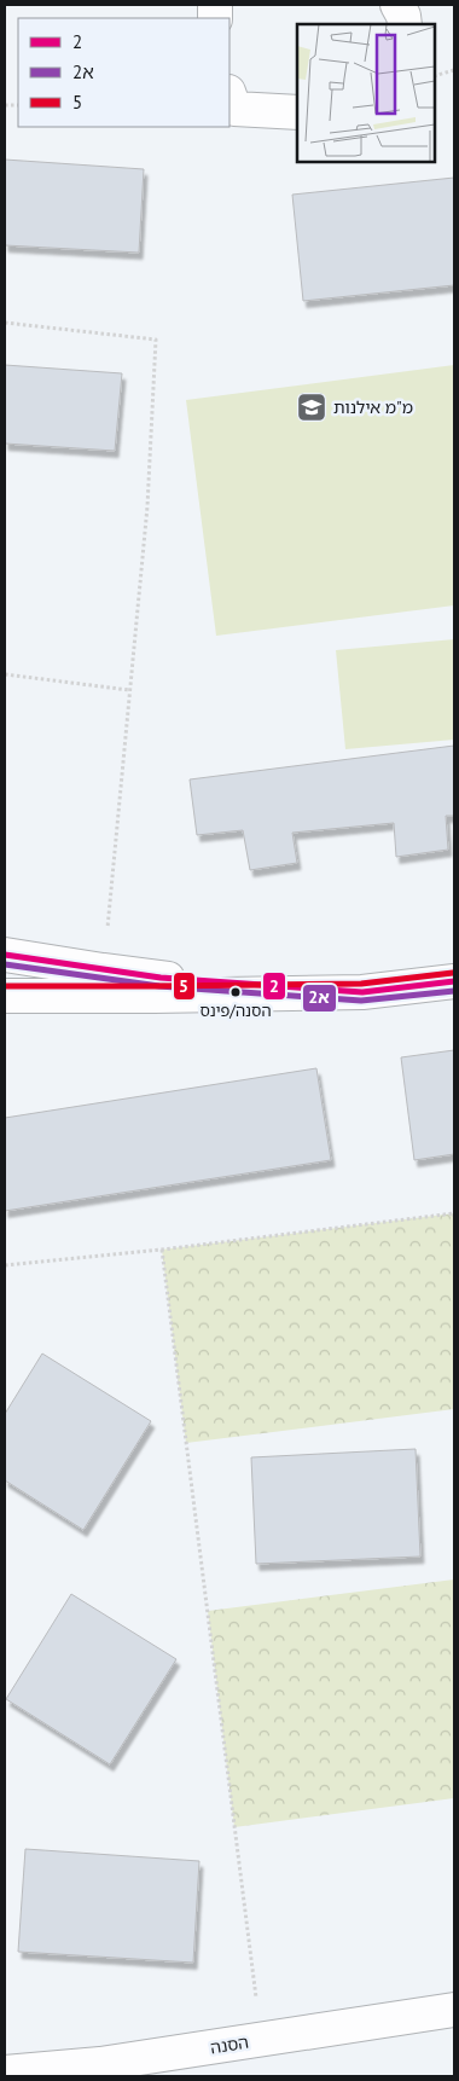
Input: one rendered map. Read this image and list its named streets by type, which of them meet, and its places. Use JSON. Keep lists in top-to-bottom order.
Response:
{
  "streets": {
    "street": ["הסנה"]
  },
  "places": {
    "school or university": ["מ\"מ אילנות"],
    "other": ["הסנה/פינס"]
  },
  "lines": ["transit line 2", "transit line 2א", "transit line 5"],
  "legend": ["2", "2א", "5"]
}
